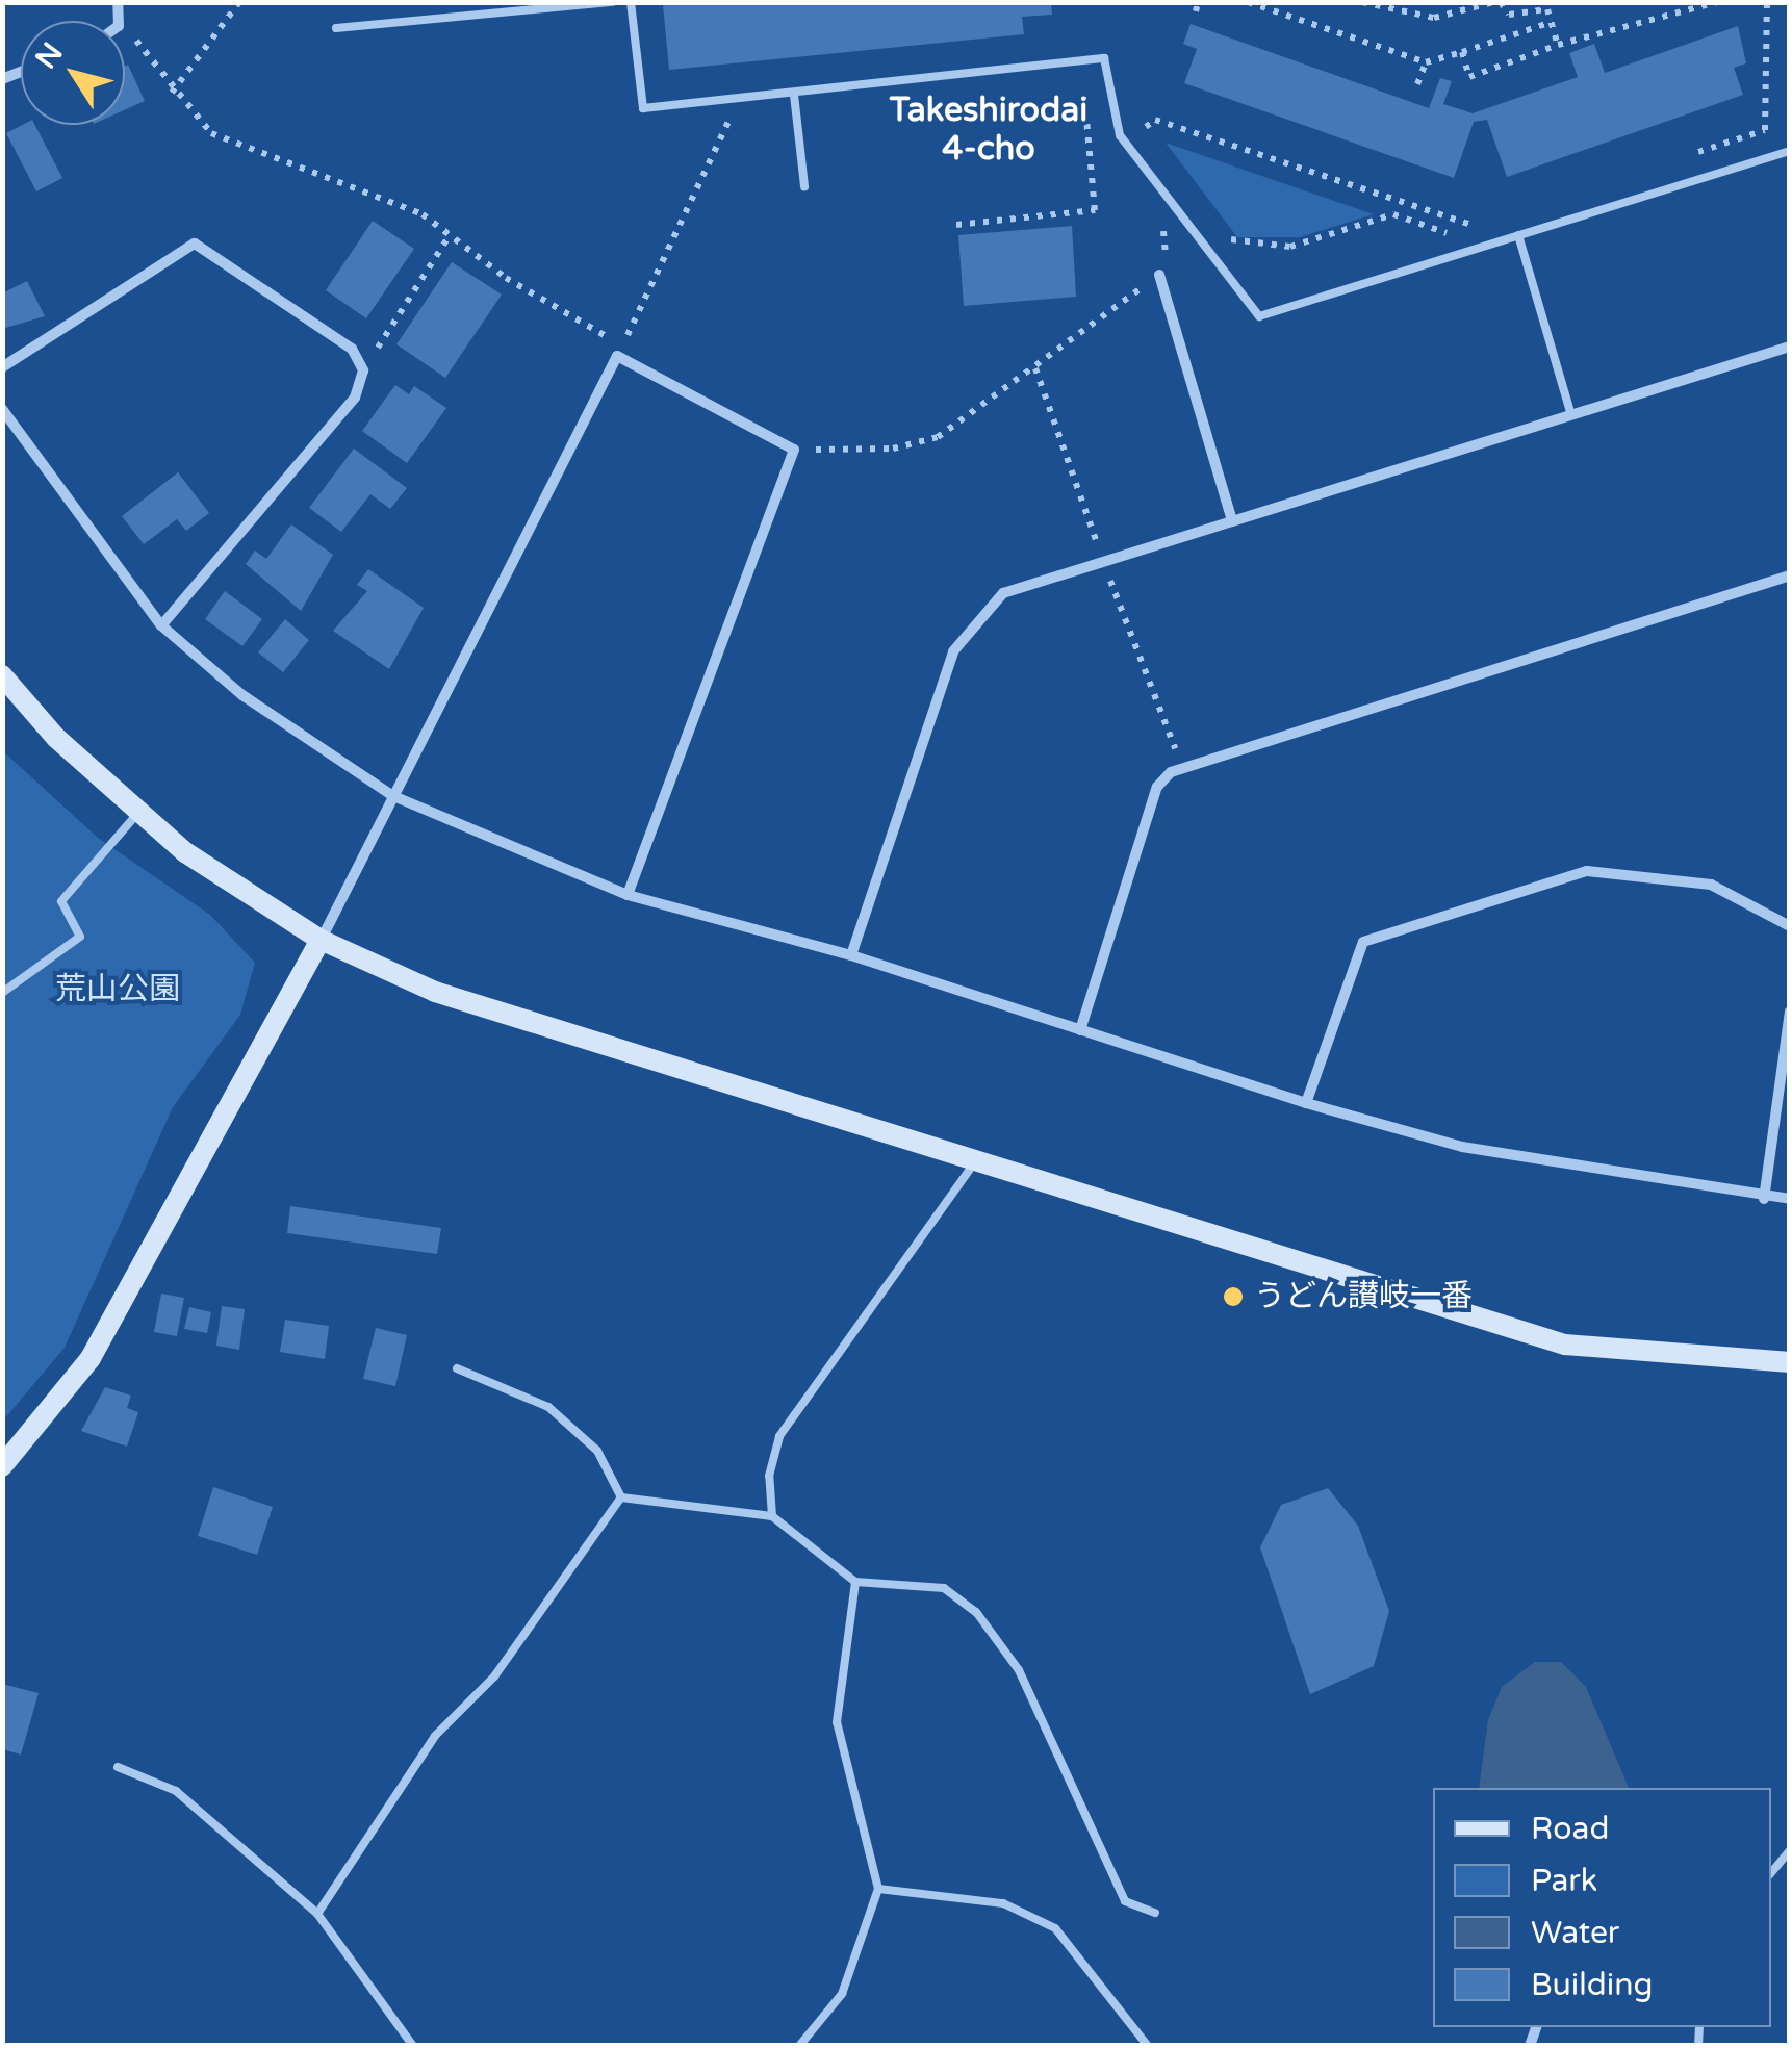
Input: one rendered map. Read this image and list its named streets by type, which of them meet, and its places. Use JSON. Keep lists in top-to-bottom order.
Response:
{
  "districts": ["Takeshirodai 4-cho"],
  "parks": ["荒山公園"],
  "places": ["うどん讃岐一番"],
  "legend": [
    "Road",
    "Park",
    "Water",
    "Building"
  ],
  "north": "top left"
}
